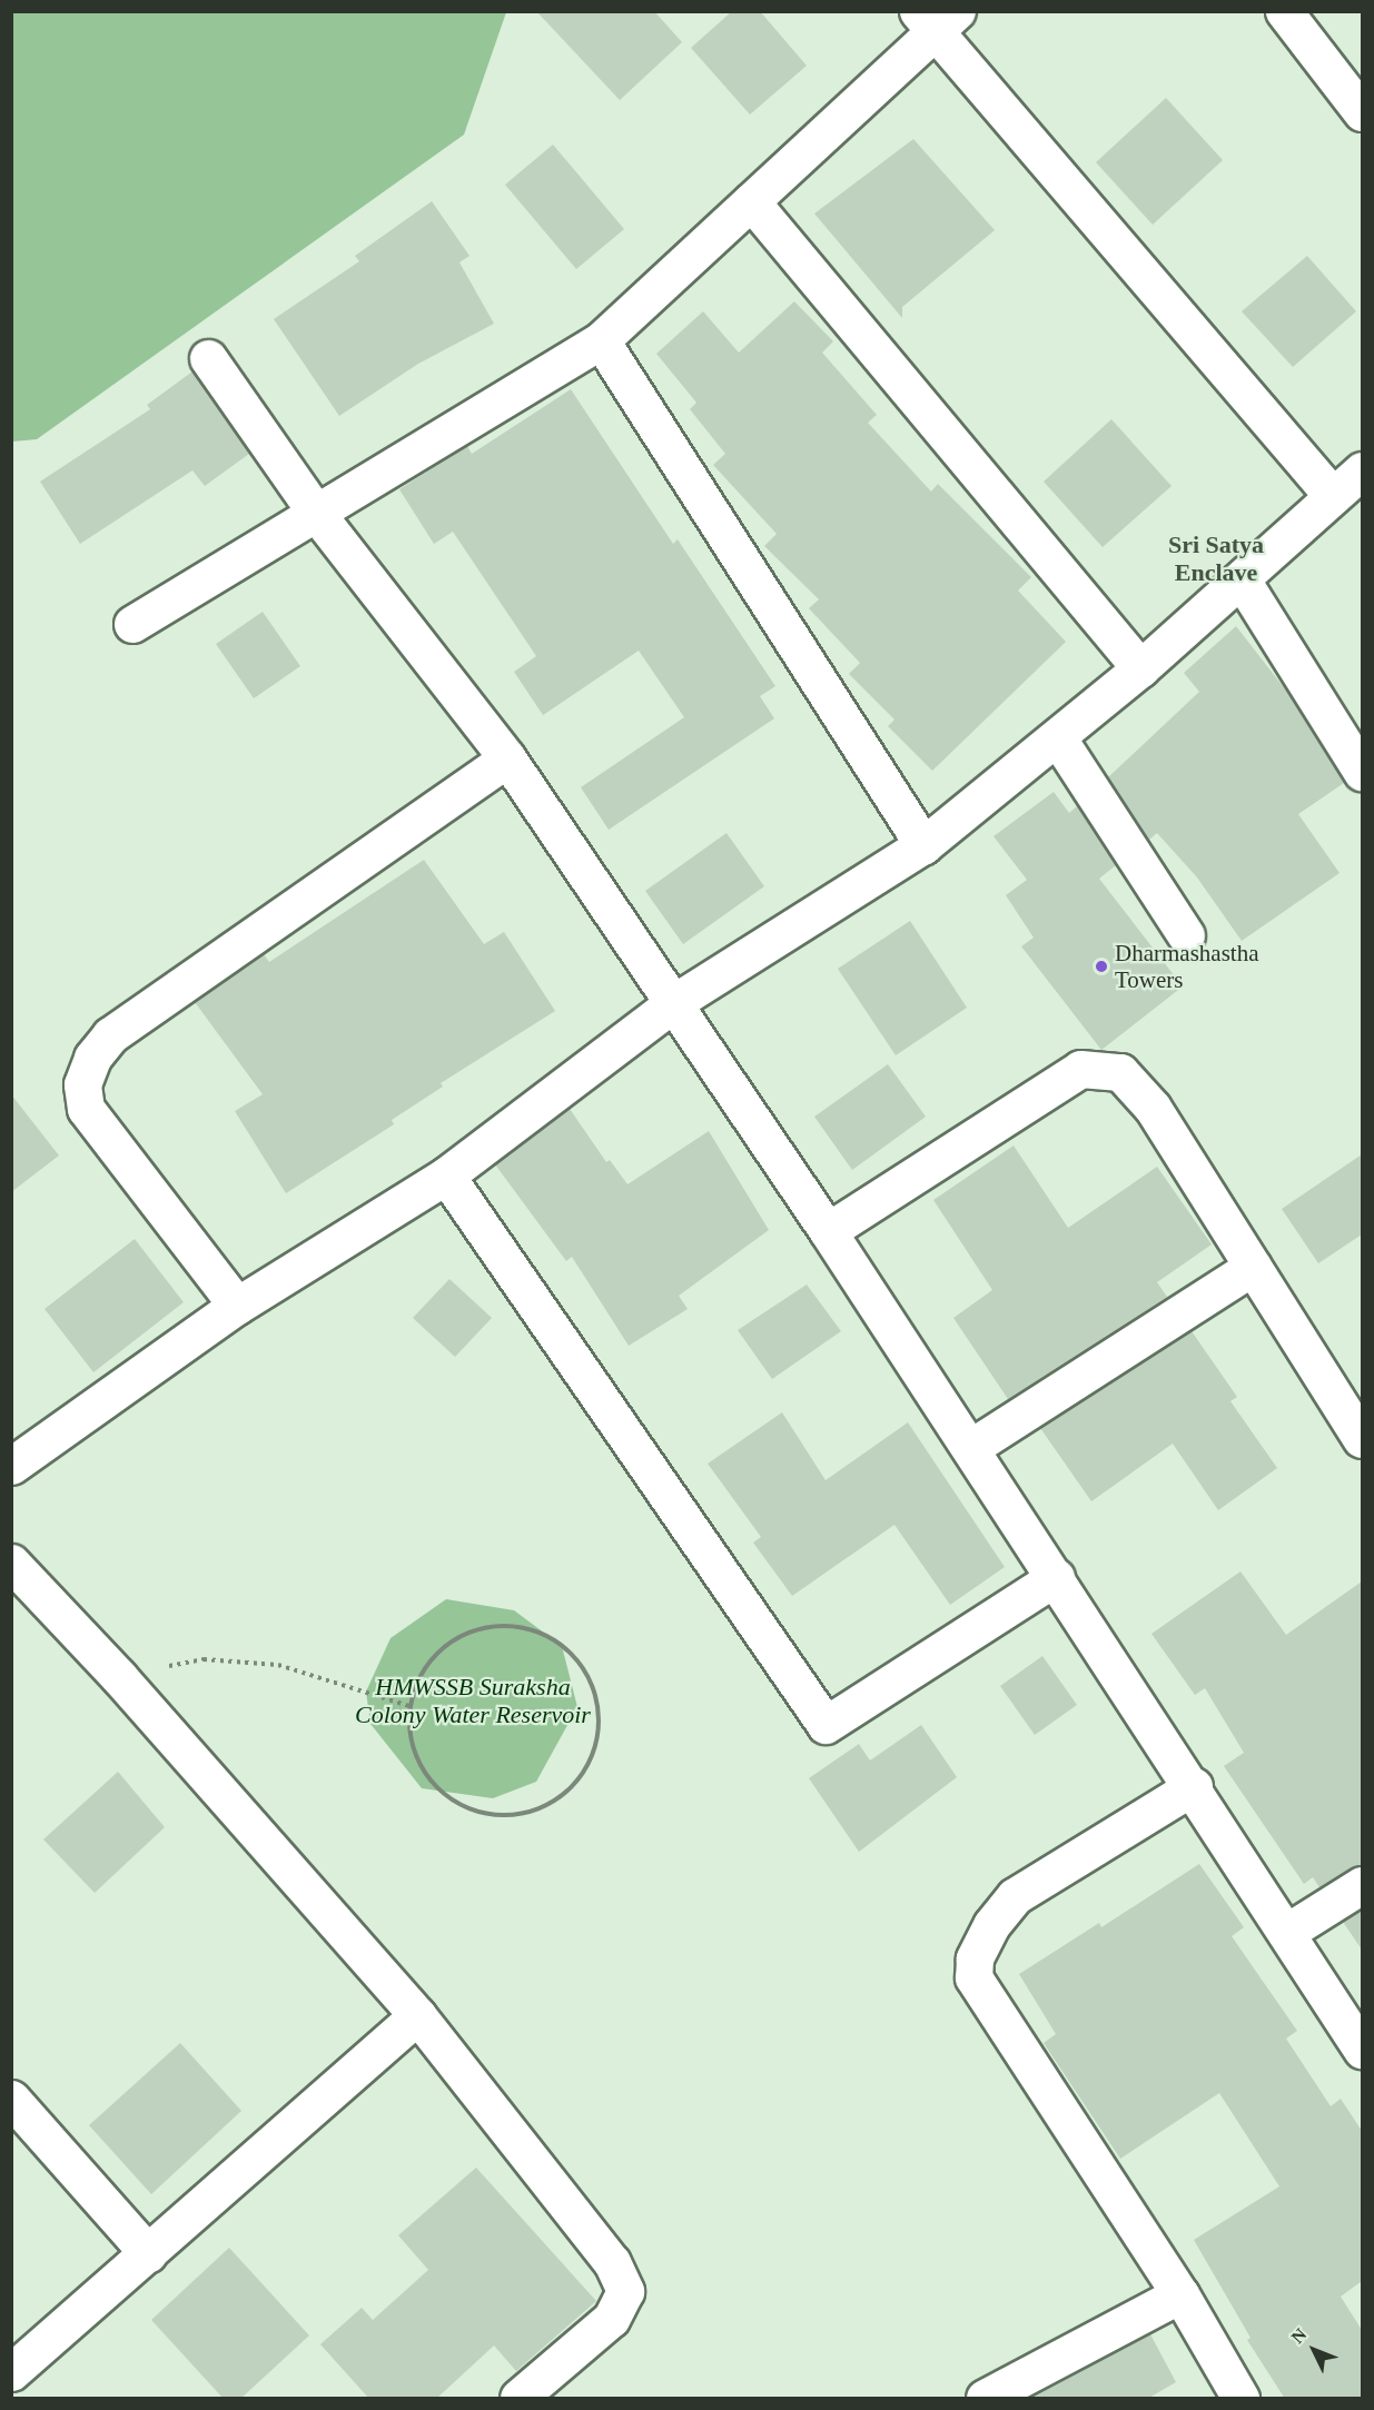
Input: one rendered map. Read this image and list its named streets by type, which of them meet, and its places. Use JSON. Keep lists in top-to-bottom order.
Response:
{
  "districts": ["Sri Satya Enclave"],
  "water": ["HMWSSB Suraksha Colony Water Reservoir"],
  "places": ["Dharmashastha Towers"],
  "north": "top left"
}
